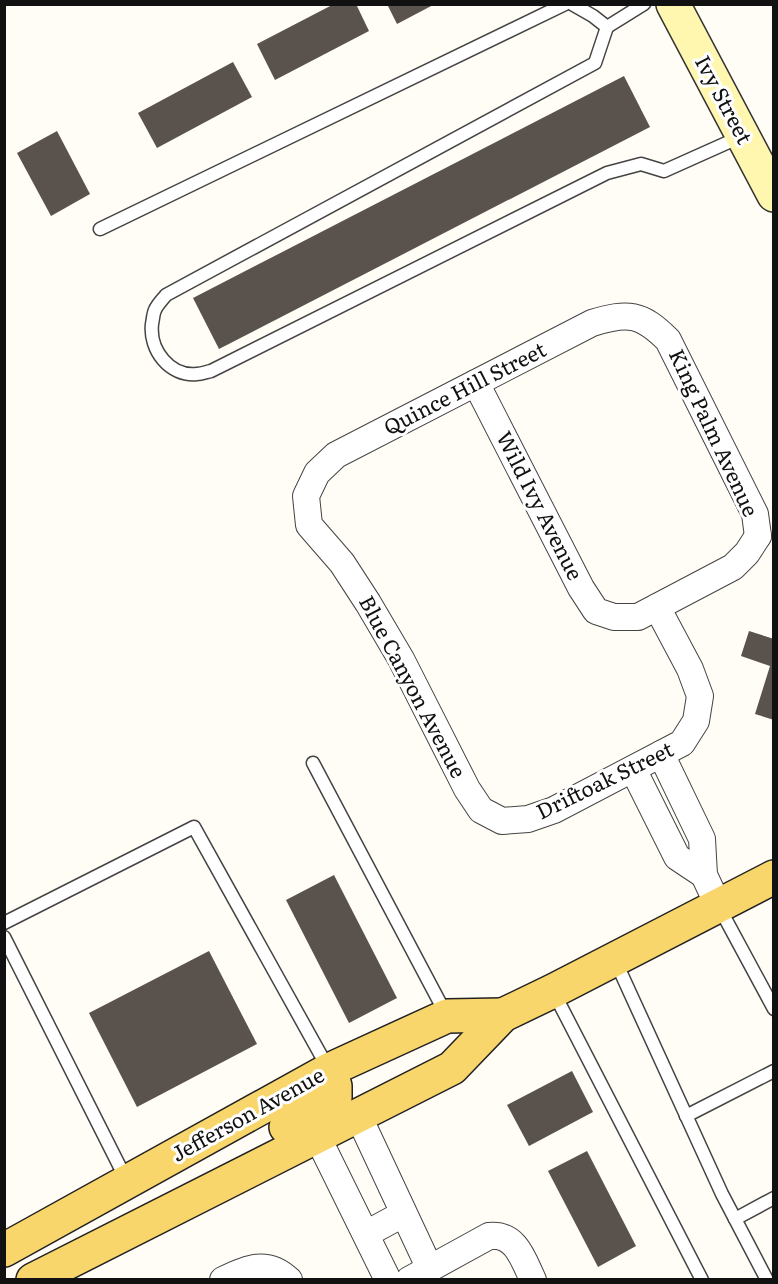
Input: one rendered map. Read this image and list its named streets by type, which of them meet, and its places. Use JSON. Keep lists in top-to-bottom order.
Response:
{
  "streets": {
    "main road": ["Jefferson Avenue"],
    "street": [
      "Ivy Street",
      "Quince Hill Street",
      "King Palm Avenue",
      "Wild Ivy Avenue",
      "Blue Canyon Avenue",
      "Driftoak Street"
    ]
  },
  "crossings": [
    ["Quince Hill Street", "King Palm Avenue"],
    ["Quince Hill Street", "Wild Ivy Avenue"],
    ["Quince Hill Street", "Blue Canyon Avenue"],
    ["Wild Ivy Avenue", "Driftoak Street"],
    ["Blue Canyon Avenue", "Driftoak Street"]
  ]
}
